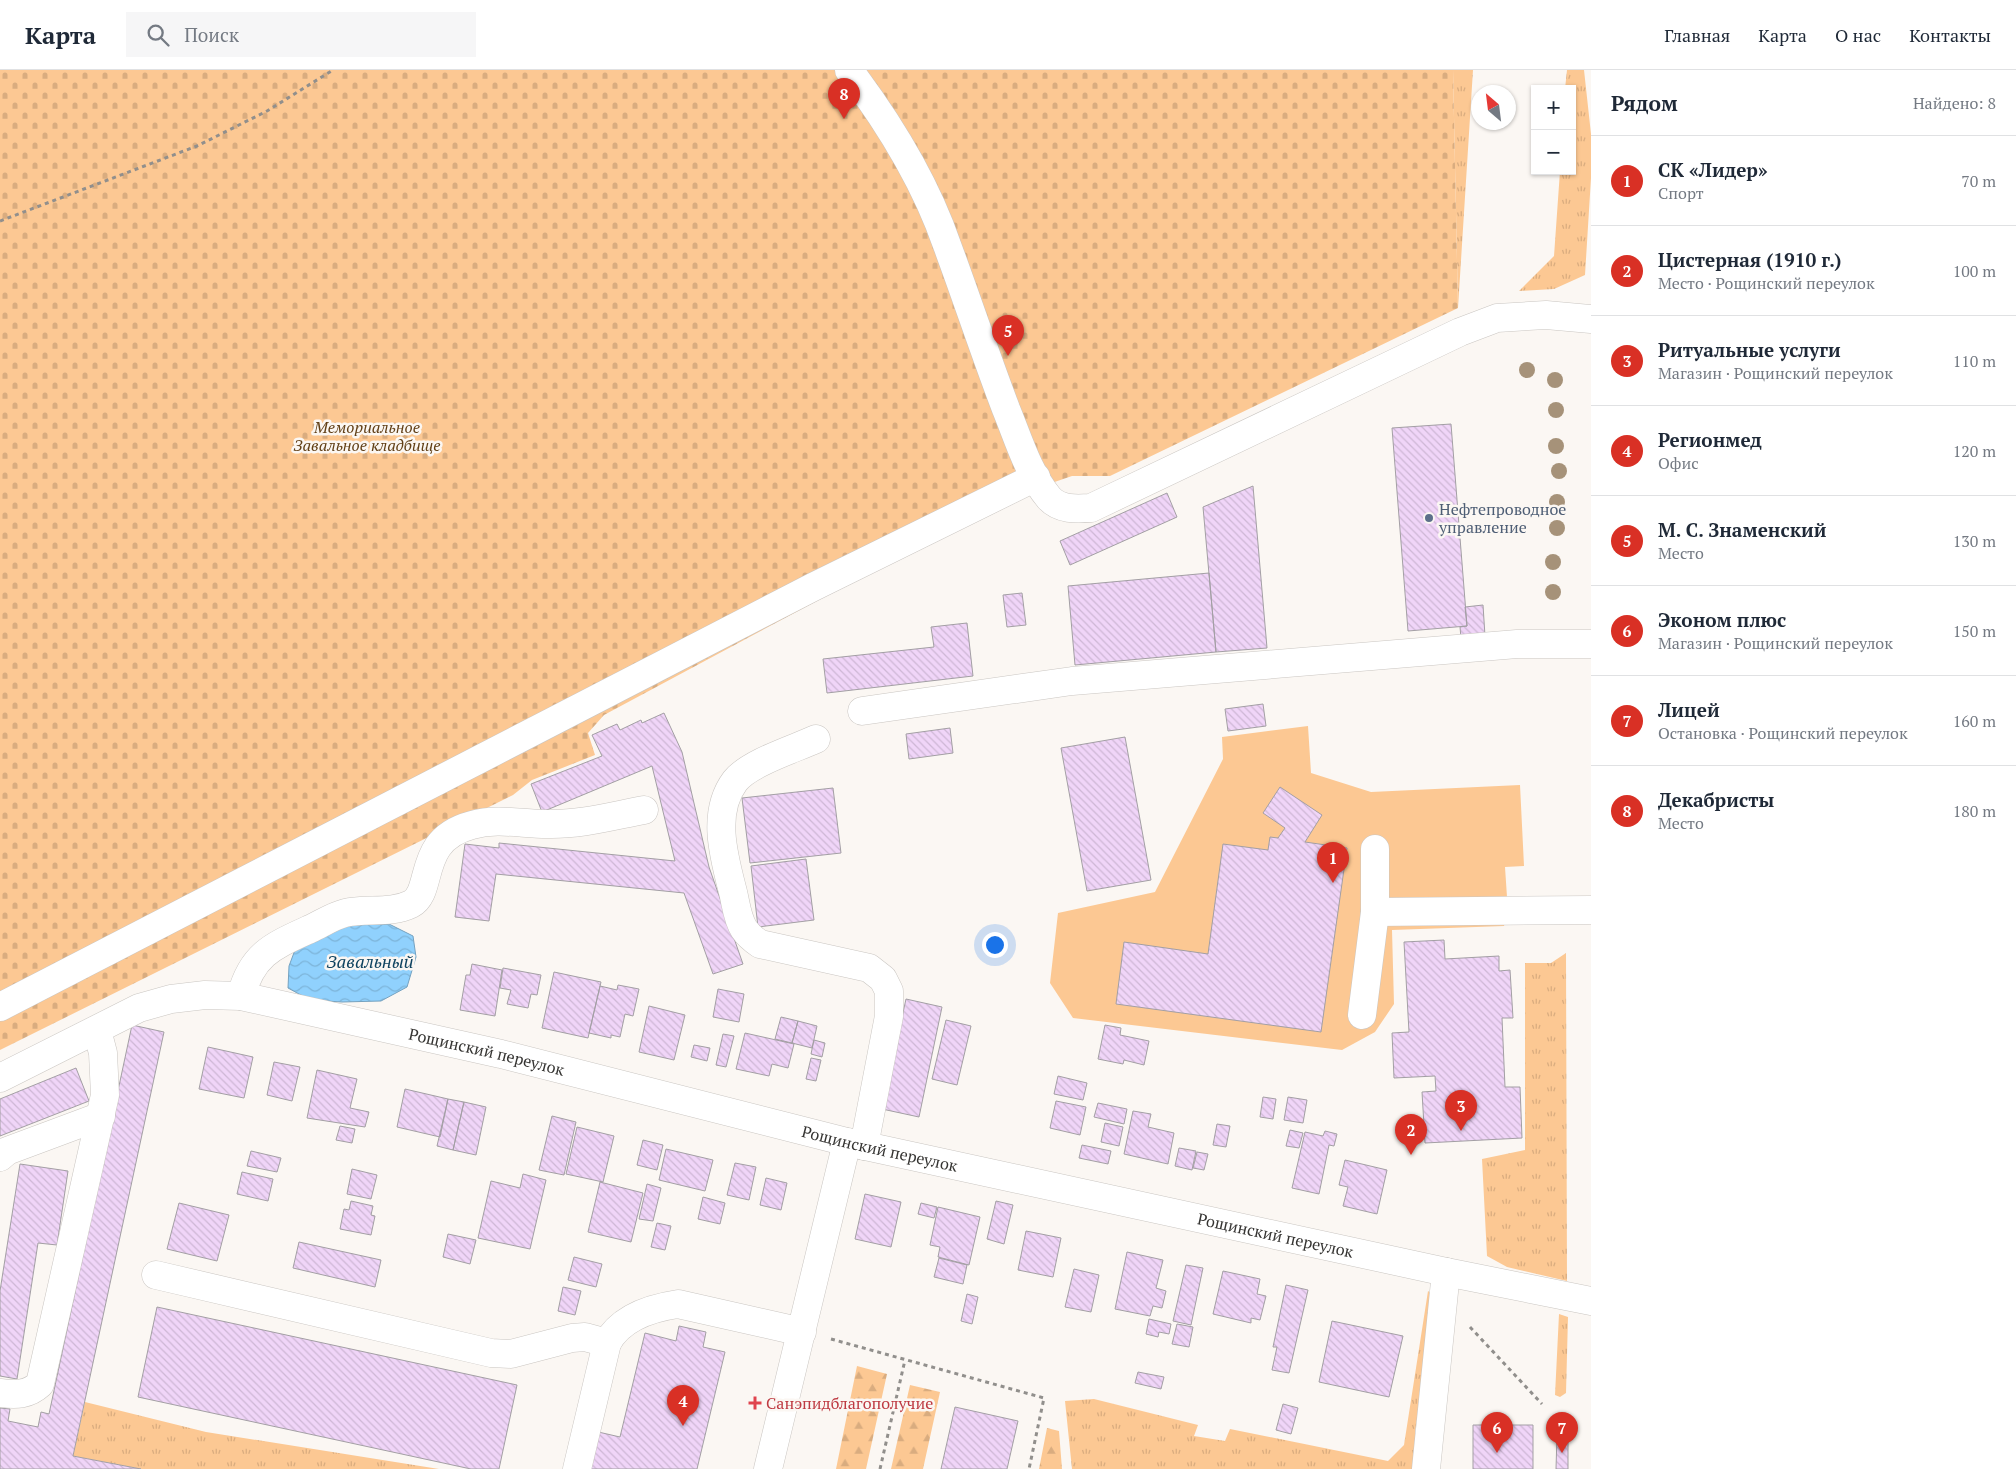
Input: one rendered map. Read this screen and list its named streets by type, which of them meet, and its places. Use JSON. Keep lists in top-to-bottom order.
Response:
{
  "streets": {
    "street": ["Рощинский переулок"]
  },
  "water": ["Завальный"],
  "parks": ["Мемориальное Завальное кладбище"],
  "places": {
    "other": ["Нефтепроводное управление"],
    "health": ["Санэпидблагополучие"]
  },
  "north": "top left",
  "page": {
    "header": "Карта",
    "search": "Поиск",
    "nav": [
      "Главная",
      "Карта",
      "О нас",
      "Контакты"
    ],
    "heading": ["Рядом", "Найдено: 8"],
    "pins": [
      "8",
      "5",
      "1",
      "3",
      "2",
      "4",
      "6",
      "7"
    ],
    "map_buttons": ["+", "−"],
    "list": [
      {
        "mark": "1",
        "name": "СК «Лидер»",
        "note": "Спорт",
        "value": "70 m"
      },
      {
        "mark": "2",
        "name": "Цистерная (1910 г.)",
        "note": "Место · Рощинский переулок",
        "value": "100 m"
      },
      {
        "mark": "3",
        "name": "Ритуальные услуги",
        "note": "Магазин · Рощинский переулок",
        "value": "110 m"
      },
      {
        "mark": "4",
        "name": "Регионмед",
        "note": "Офис",
        "value": "120 m"
      },
      {
        "mark": "5",
        "name": "М. С. Знаменский",
        "note": "Место",
        "value": "130 m"
      },
      {
        "mark": "6",
        "name": "Эконом плюс",
        "note": "Магазин · Рощинский переулок",
        "value": "150 m"
      },
      {
        "mark": "7",
        "name": "Лицей",
        "note": "Остановка · Рощинский переулок",
        "value": "160 m"
      },
      {
        "mark": "8",
        "name": "Декабристы",
        "note": "Место",
        "value": "180 m"
      }
    ]
  }
}
